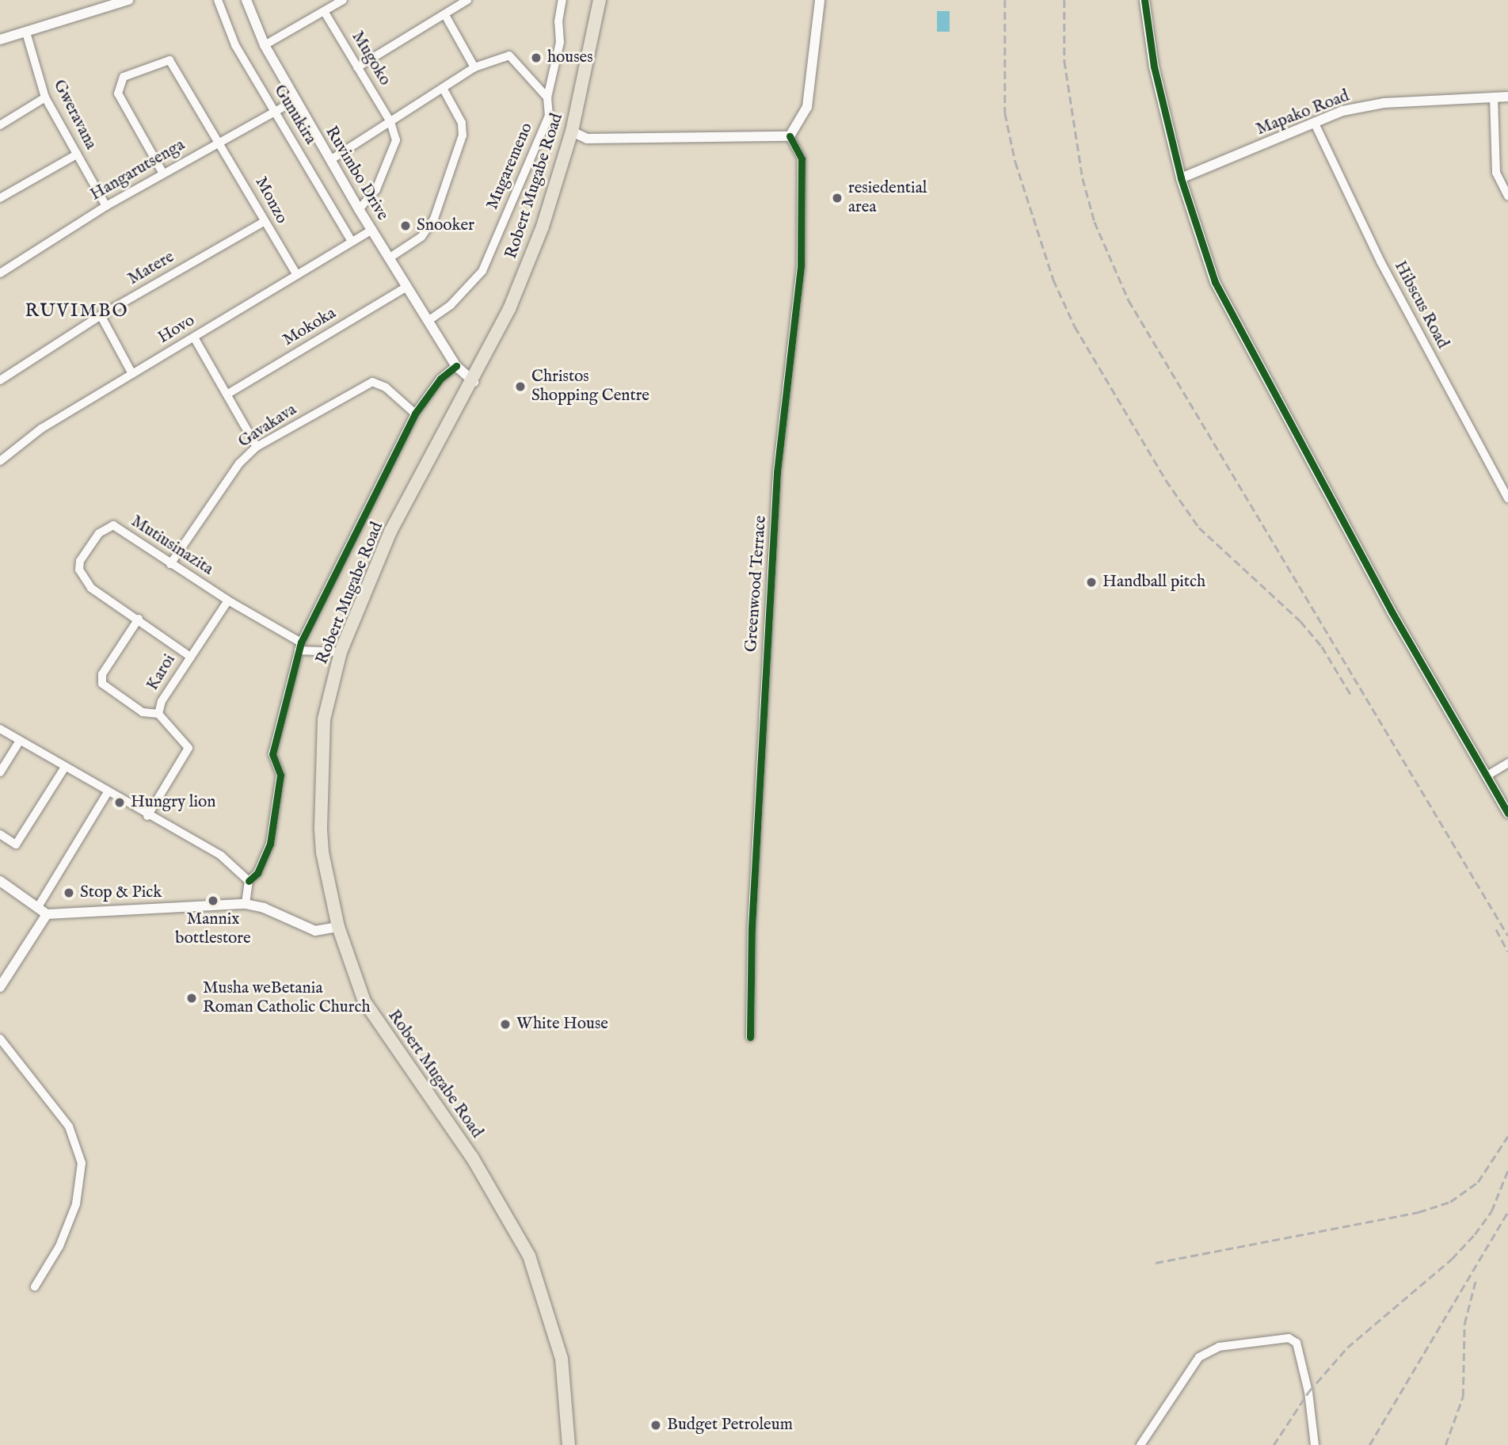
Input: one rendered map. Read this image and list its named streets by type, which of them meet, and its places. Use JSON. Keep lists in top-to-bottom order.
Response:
{
  "streets": {
    "main road": ["Robert Mugabe Road"],
    "street": [
      "Mugoko",
      "Mapako Road",
      "Gweravana",
      "Gunukira",
      "Mugaremeno",
      "Hangarutsenga",
      "Ruvimbo Drive",
      "Monzo",
      "Matere",
      "Hibscus Road",
      "Mokoka",
      "Hovo",
      "Gavakava",
      "Mutiusinazita",
      "Greenwood Terrace",
      "Karoi"
    ]
  },
  "crossings": [
    ["Mapako Road", "Hibscus Road"],
    ["Gweravana", "Hangarutsenga"],
    ["Gunukira", "Hangarutsenga"],
    ["Gunukira", "Hovo"],
    ["Mugaremeno", "Ruvimbo Drive"],
    ["Hangarutsenga", "Ruvimbo Drive"],
    ["Hangarutsenga", "Monzo"],
    ["Ruvimbo Drive", "Robert Mugabe Road"],
    ["Ruvimbo Drive", "Mokoka"],
    ["Ruvimbo Drive", "Hovo"],
    ["Monzo", "Matere"],
    ["Monzo", "Hovo"],
    ["Gavakava", "Mutiusinazita"],
    ["Mutiusinazita", "Karoi"]
  ],
  "districts": ["RUVIMBO"],
  "places": [
    "houses",
    "resiedential area",
    "Snooker",
    "Christos Shopping Centre",
    "Handball pitch",
    "Hungry lion",
    "Stop & Pick",
    "Mannix bottlestore",
    "Musha weBetania Roman Catholic Church",
    "White House",
    "Budget Petroleum"
  ]
}
